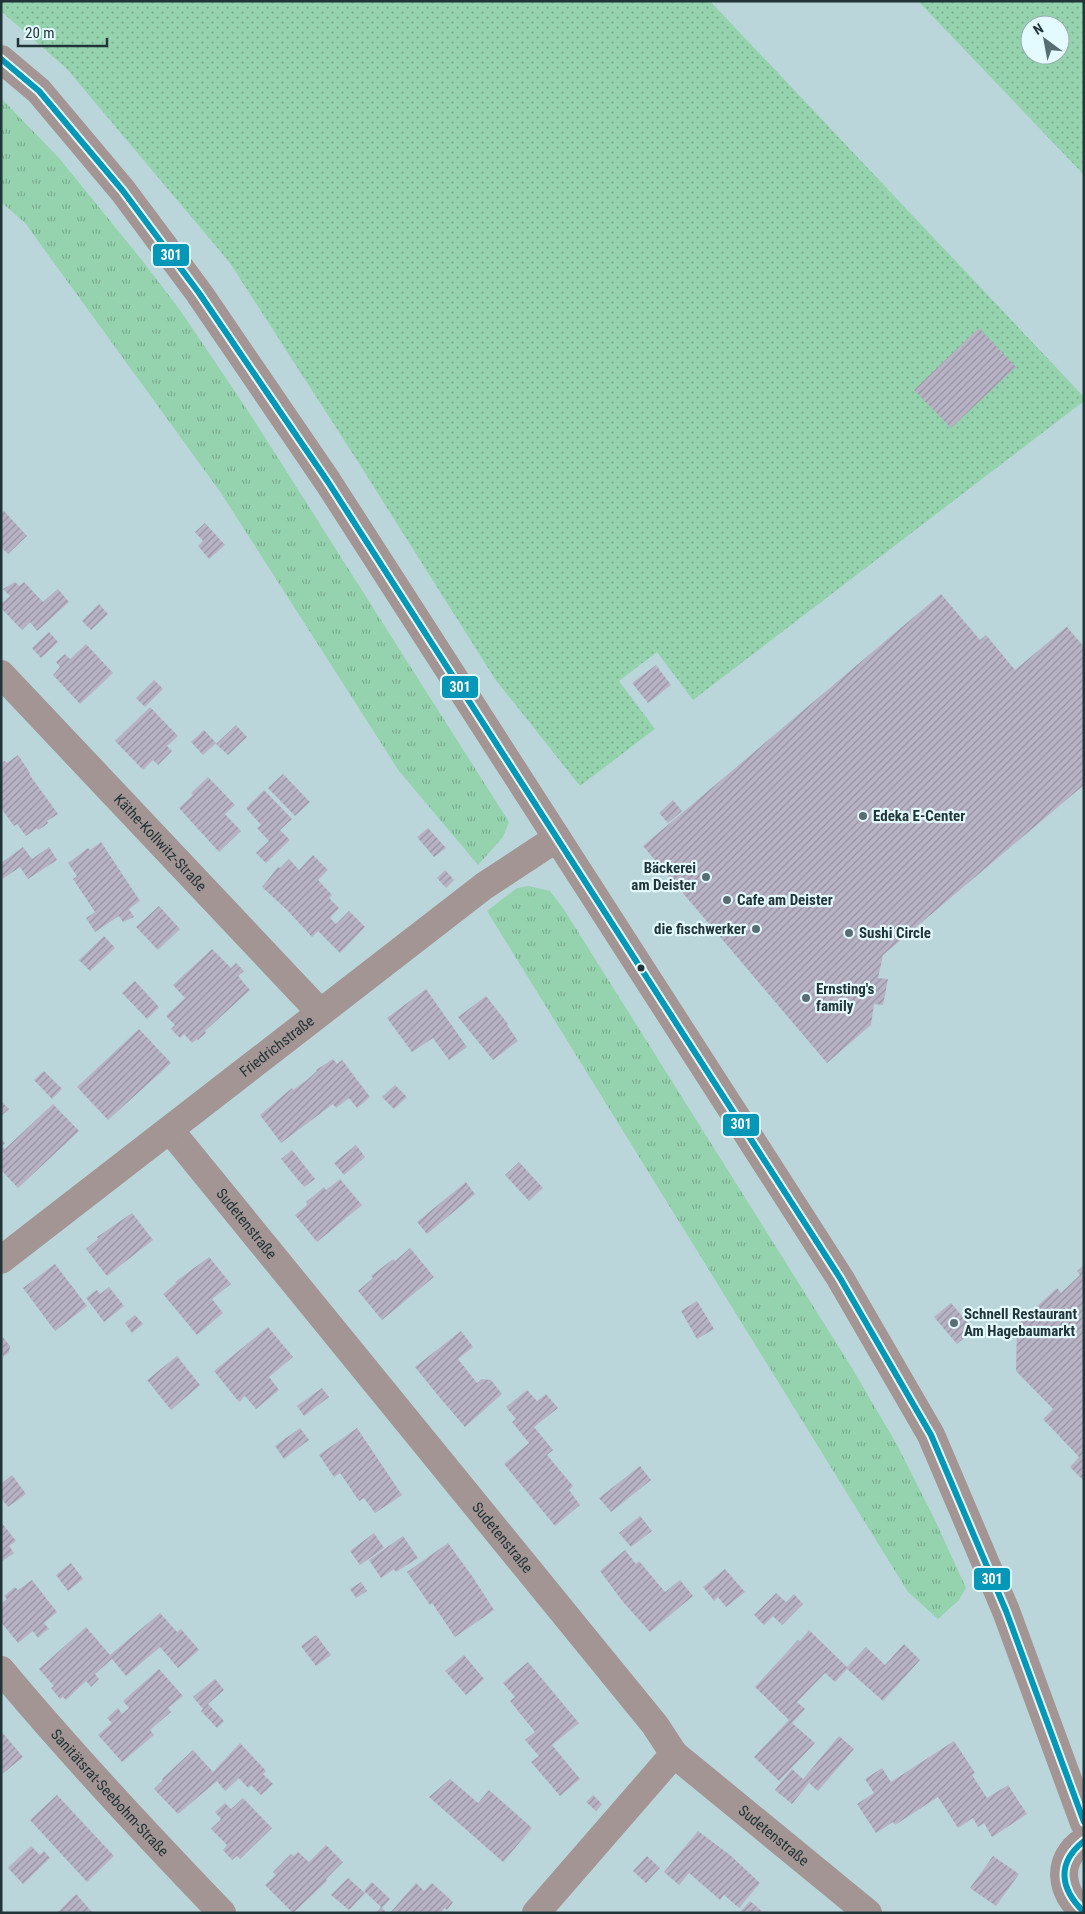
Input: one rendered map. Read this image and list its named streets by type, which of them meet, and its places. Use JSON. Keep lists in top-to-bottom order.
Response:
{
  "streets": {
    "street": [
      "Käthe-Kollwitz-Straße",
      "Friedrichstraße",
      "Sudetenstraße",
      "Sanitätsrat-Seebohm-Straße"
    ]
  },
  "crossings": [
    ["Käthe-Kollwitz-Straße", "Friedrichstraße"],
    ["Friedrichstraße", "Sudetenstraße"]
  ],
  "places": [
    "Edeka E-Center",
    "Bäckerei am Deister",
    "Cafe am Deister",
    "die fischwerker",
    "Sushi Circle",
    "Ernsting's family",
    "Schnell Restaurant Am Hagebaumarkt"
  ],
  "lines": ["transit line 301"],
  "scale_bar": "20 m",
  "north": "top left"
}
